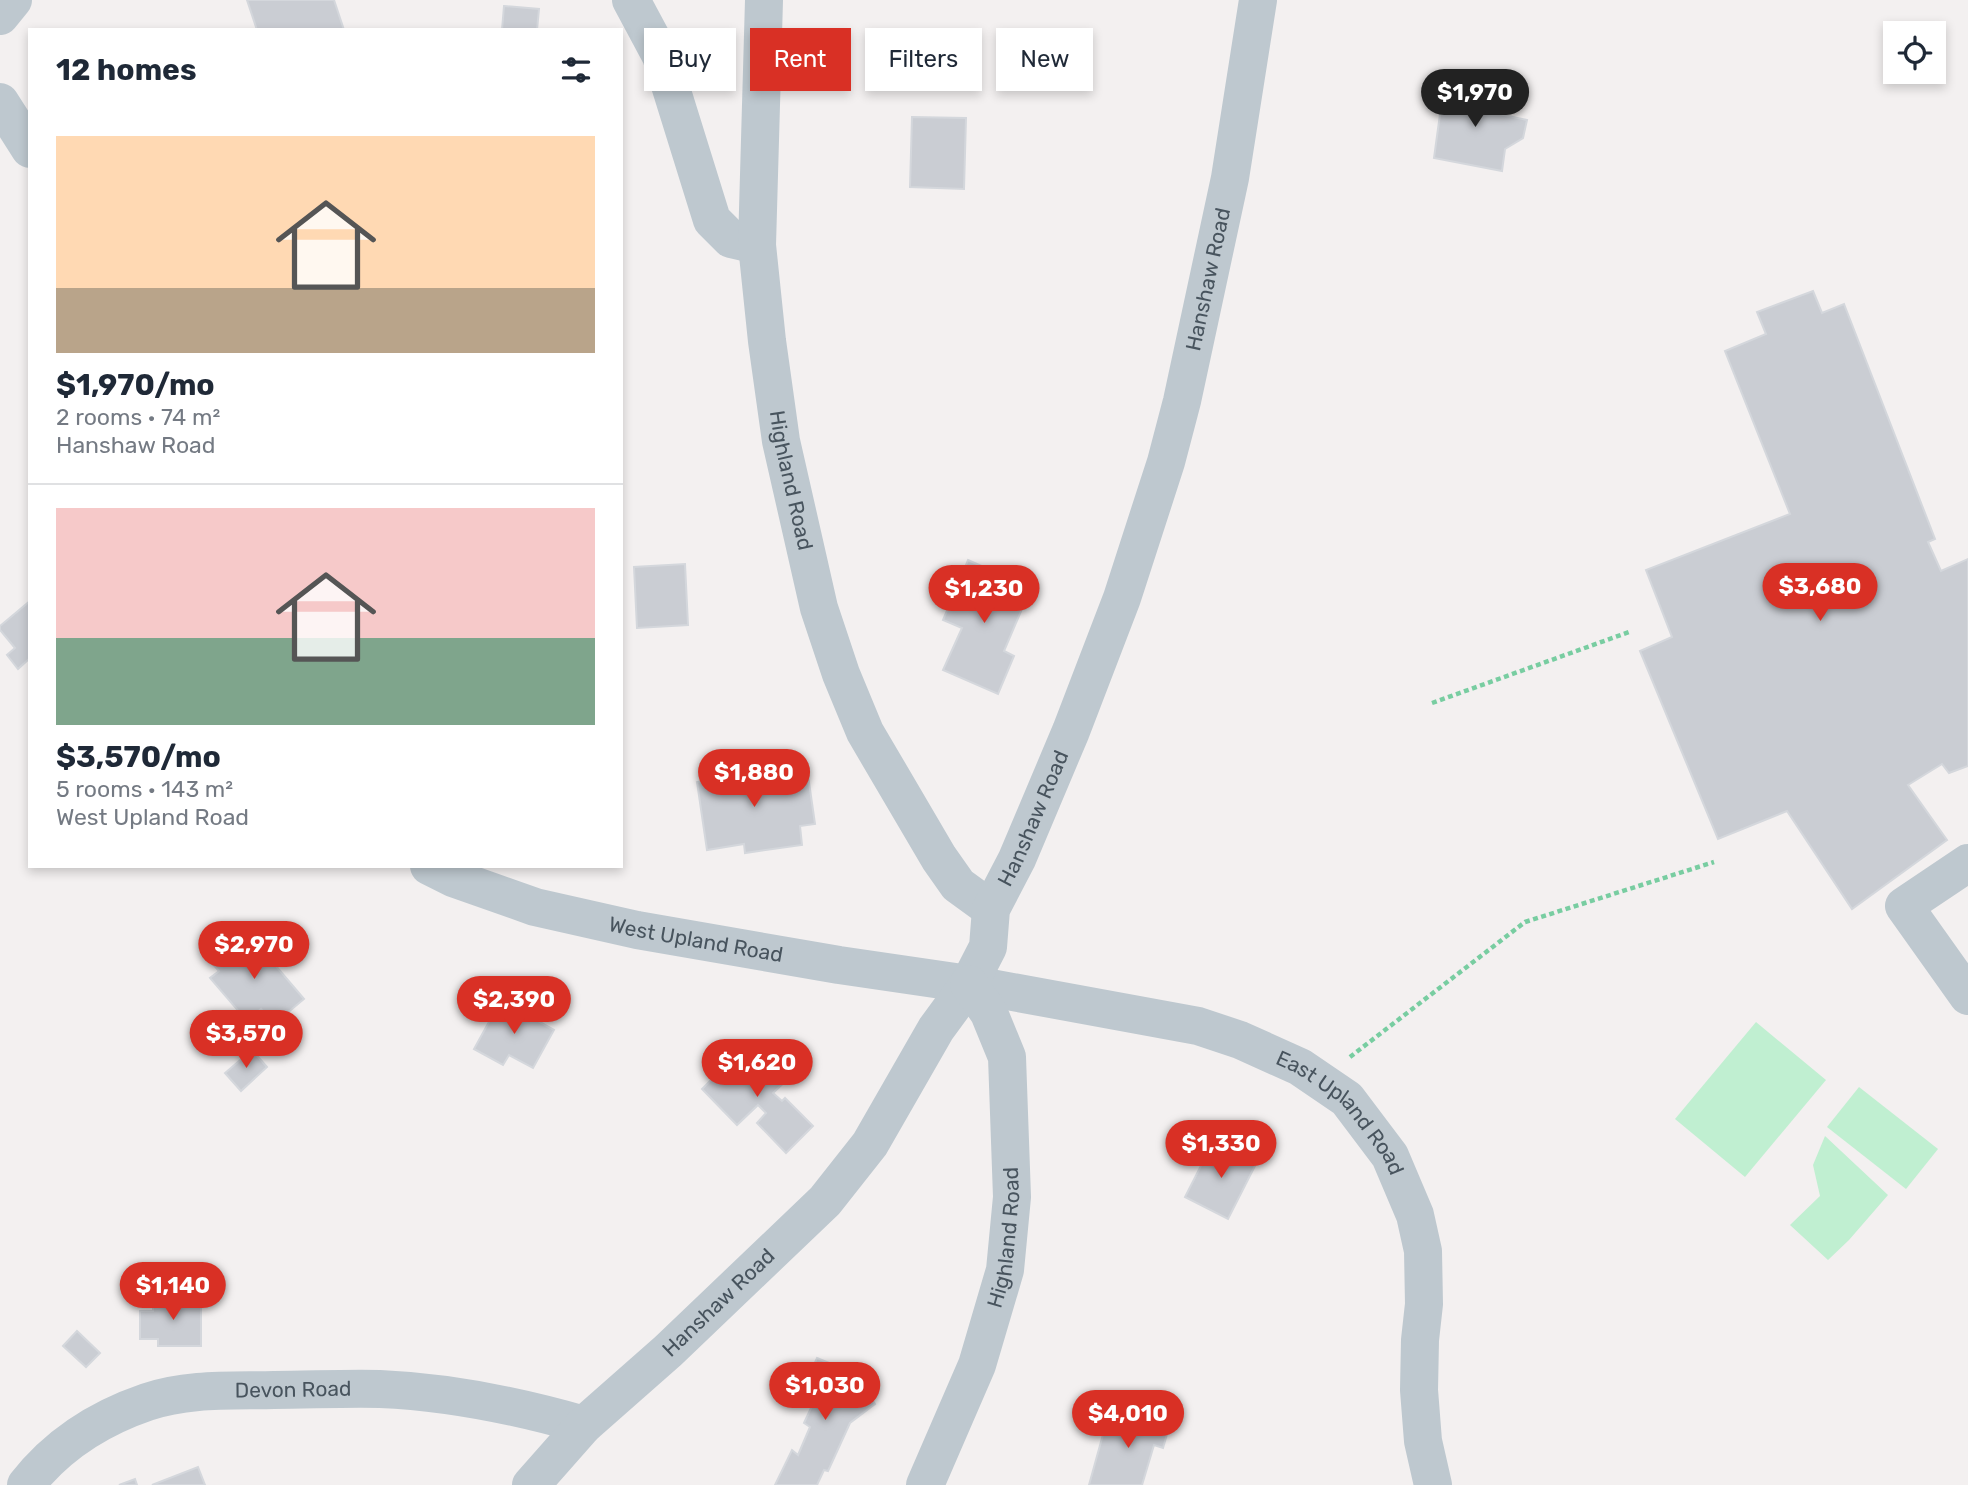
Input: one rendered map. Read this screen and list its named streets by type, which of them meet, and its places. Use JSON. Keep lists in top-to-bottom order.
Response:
{
  "streets": {
    "street": [
      "Hanshaw Road",
      "Highland Road",
      "West Upland Road",
      "East Upland Road",
      "Devon Road"
    ]
  },
  "crossings": [
    ["Hanshaw Road", "Highland Road"],
    ["Hanshaw Road", "West Upland Road"],
    ["Hanshaw Road", "East Upland Road"],
    ["Hanshaw Road", "Devon Road"],
    ["Highland Road", "West Upland Road"],
    ["Highland Road", "East Upland Road"],
    ["West Upland Road", "East Upland Road"]
  ],
  "page": {
    "chip": [
      "Buy",
      "Rent",
      "Filters",
      "New"
    ],
    "heading": "12 homes",
    "price": [
      "$1,970",
      "$3,680",
      "$1,230",
      "$1,880",
      "$2,970",
      "$2,390",
      "$3,570",
      "$1,620",
      "$1,330",
      "$1,140",
      "$1,030",
      "$4,010"
    ],
    "list": [
      {
        "name": "$1,970/mo",
        "note": "2 rooms · 74 m² · Hanshaw Road"
      },
      {
        "name": "$3,570/mo",
        "note": "5 rooms · 143 m² · West Upland Road"
      }
    ]
  }
}
